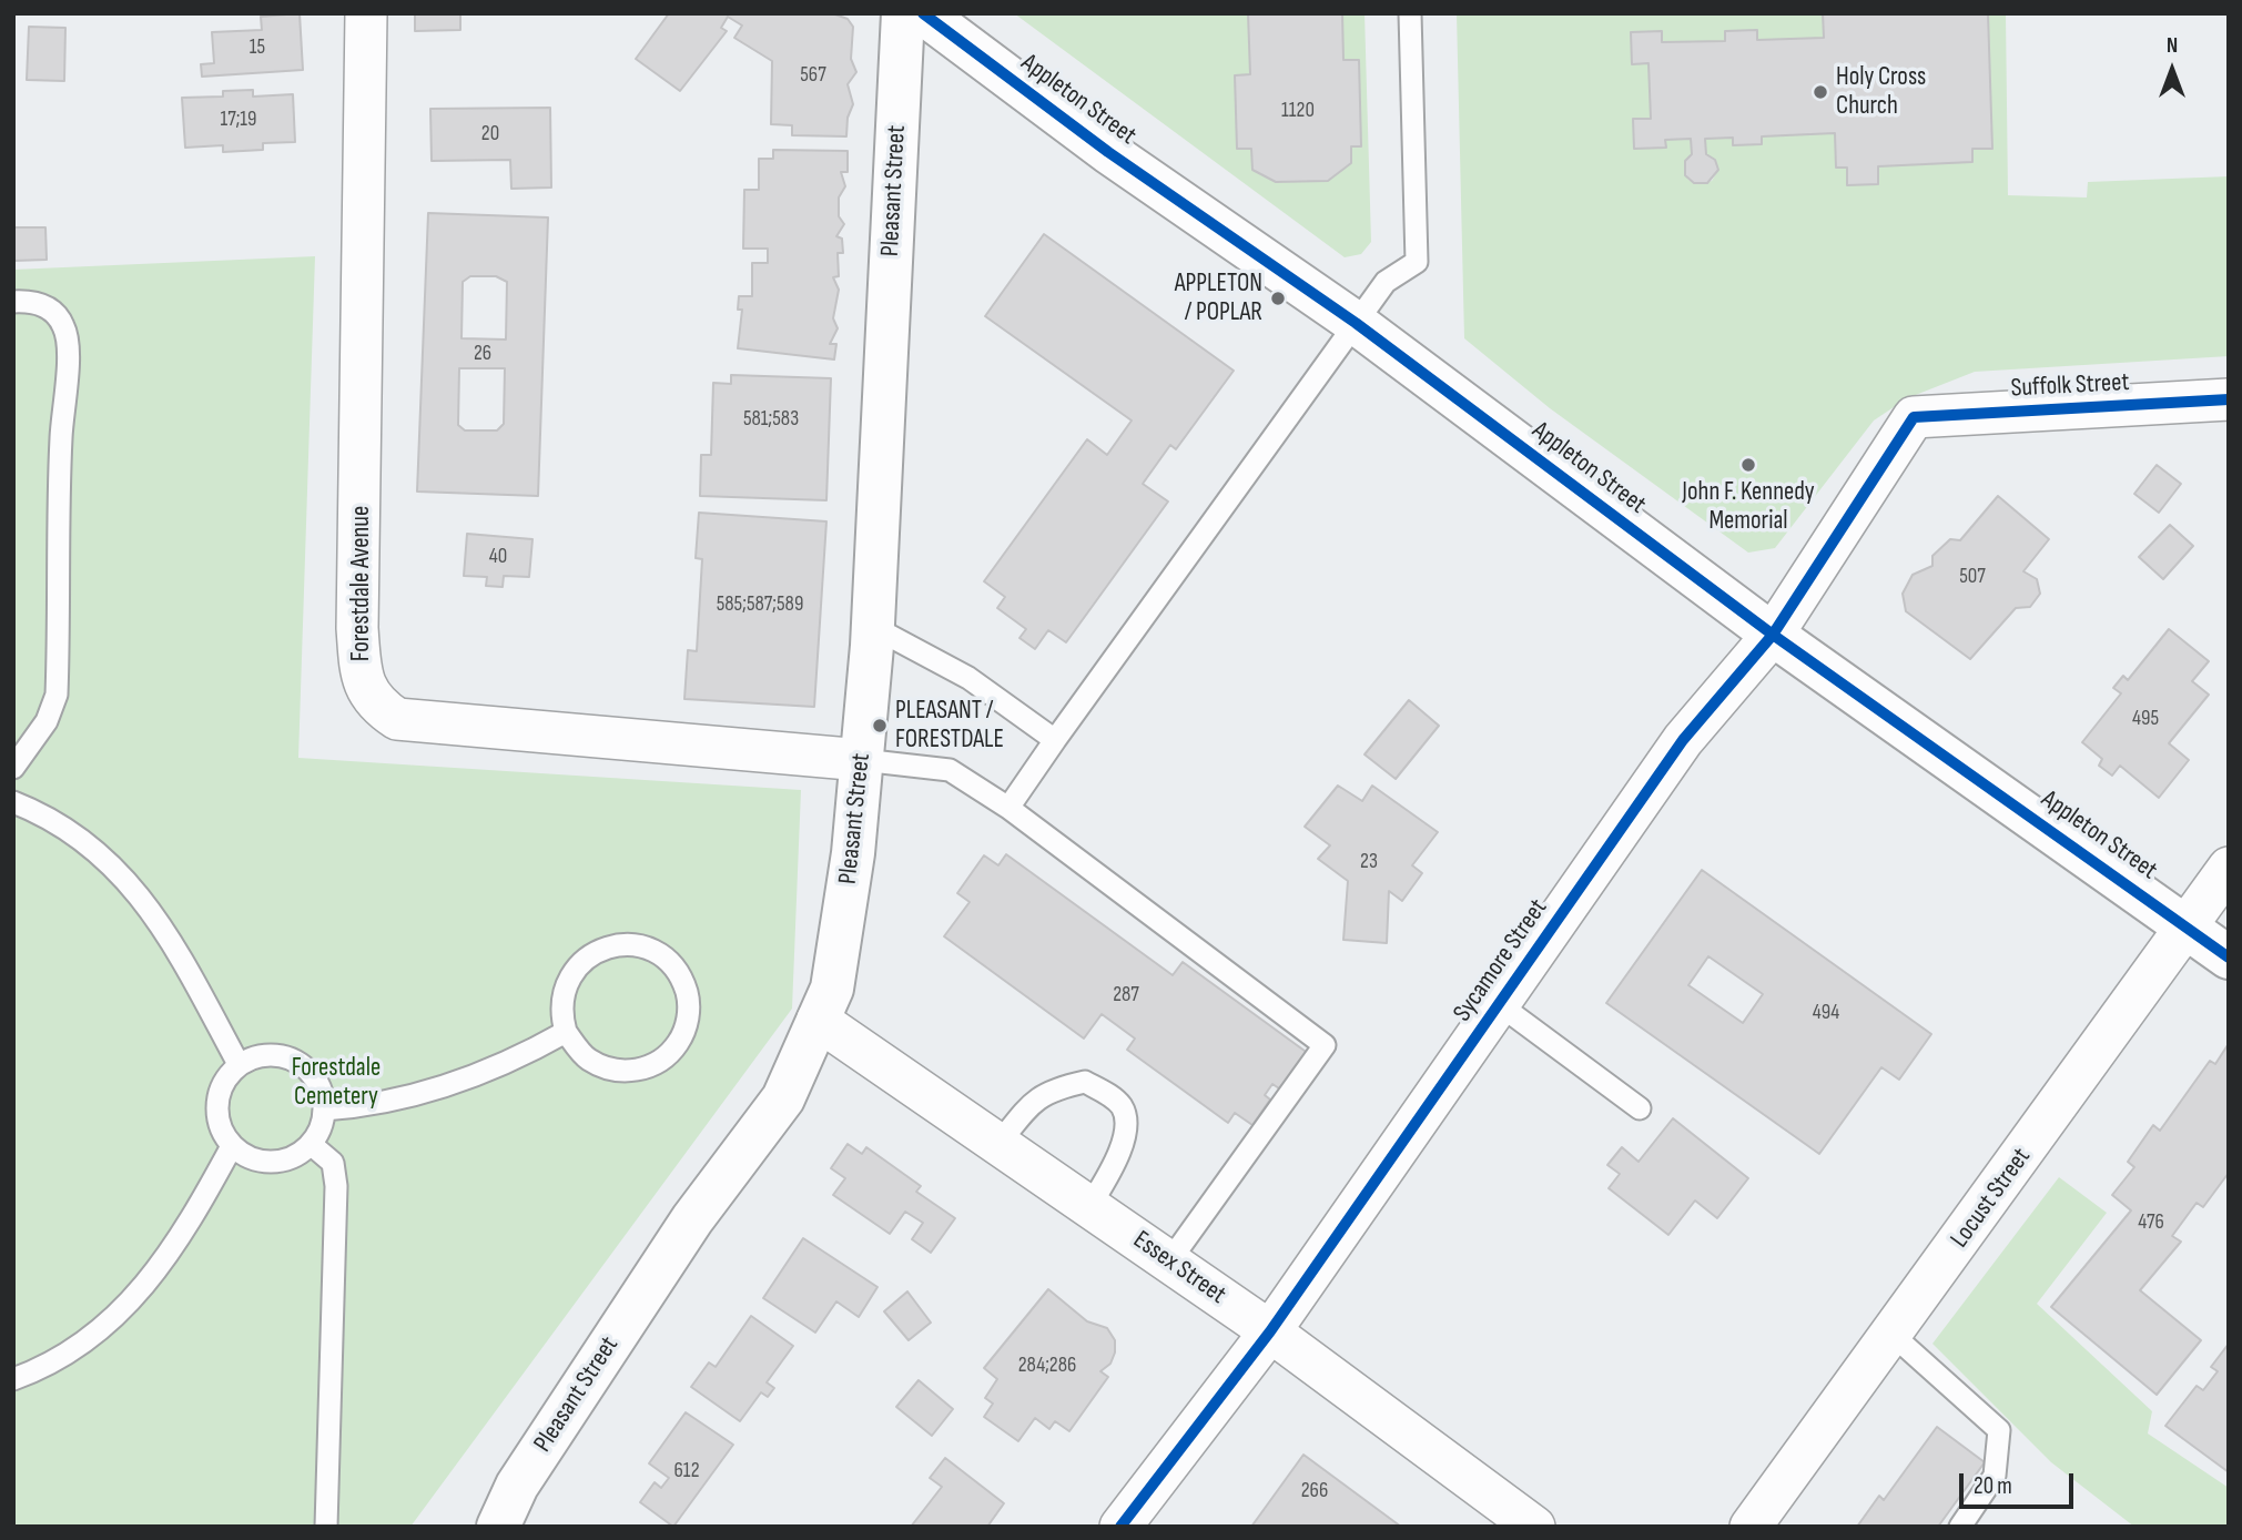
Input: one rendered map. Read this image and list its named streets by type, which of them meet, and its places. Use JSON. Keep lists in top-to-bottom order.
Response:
{
  "streets": {
    "main road": ["Appleton Street", "Pleasant Street"],
    "street": [
      "Suffolk Street",
      "Forestdale Avenue",
      "Sycamore Street",
      "Locust Street",
      "Essex Street"
    ]
  },
  "crossings": [
    ["Appleton Street", "Sycamore Street"],
    ["Appleton Street", "Locust Street"],
    ["Pleasant Street", "Forestdale Avenue"],
    ["Pleasant Street", "Essex Street"],
    ["Suffolk Street", "Sycamore Street"],
    ["Sycamore Street", "Essex Street"]
  ],
  "parks": ["Forestdale Cemetery"],
  "places": [
    "Holy Cross Church",
    "APPLETON / POPLAR",
    "John F. Kennedy Memorial",
    "PLEASANT / FORESTDALE"
  ],
  "house_numbers": [
    "15",
    "567",
    "1120",
    "17;19",
    "20",
    "26",
    "581;583",
    "40",
    "507",
    "585;587;589",
    "495",
    "23",
    "287",
    "494",
    "476",
    "284;286",
    "612",
    "266"
  ],
  "scale_bar": "20 m",
  "north": "top"
}
